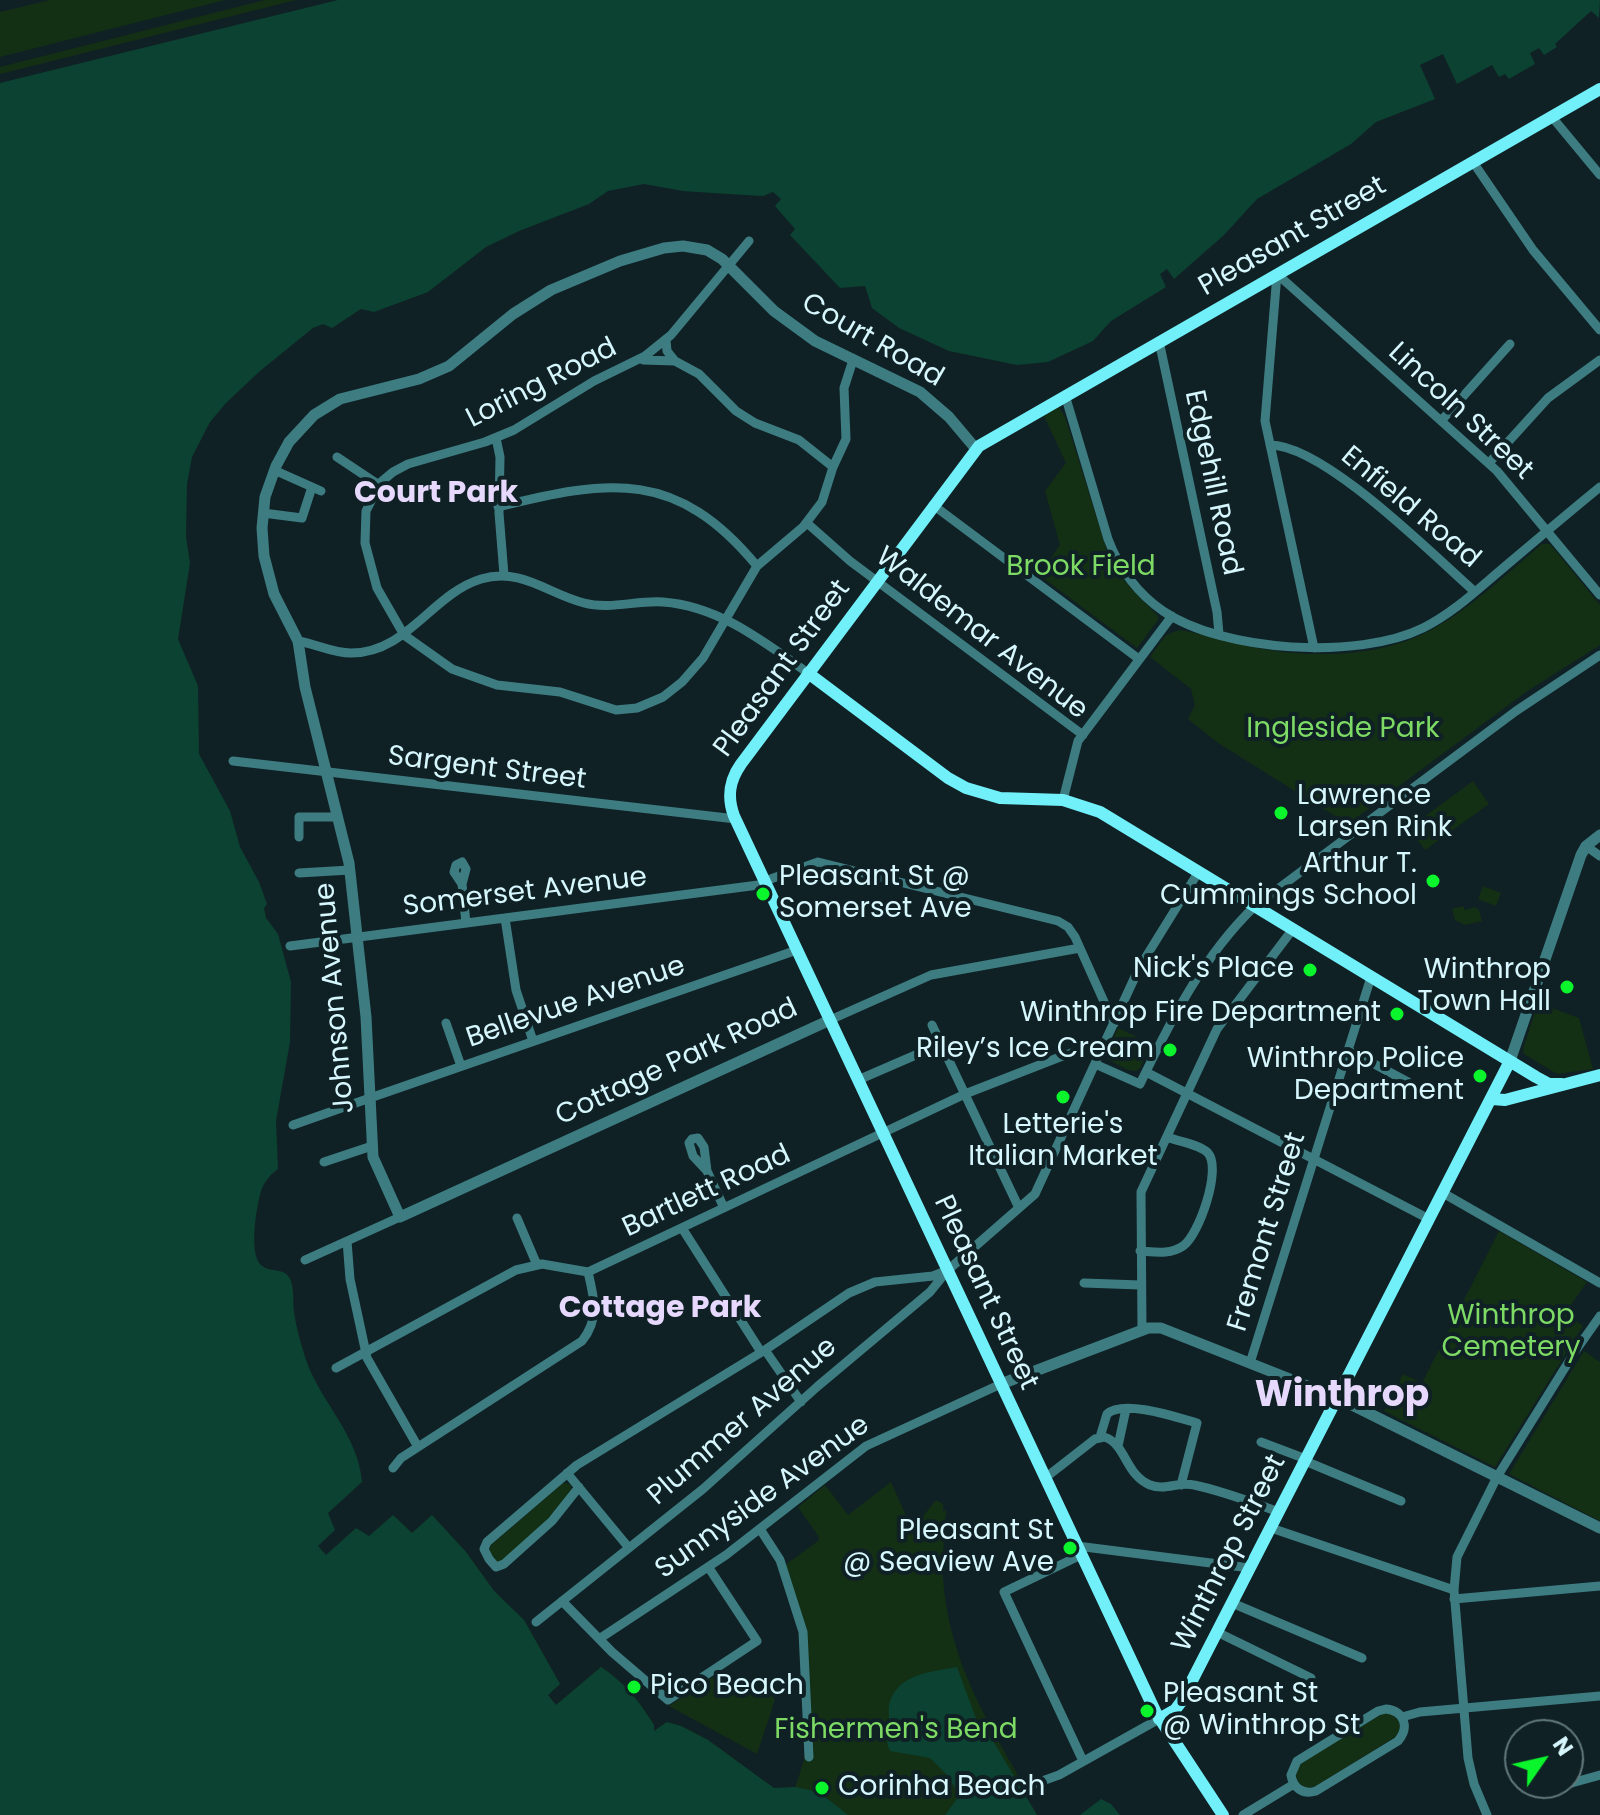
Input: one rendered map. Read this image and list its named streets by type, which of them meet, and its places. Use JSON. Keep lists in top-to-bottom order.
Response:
{
  "streets": {
    "main road": ["Pleasant Street", "Winthrop Street"],
    "street": [
      "Court Road",
      "Loring Road",
      "Lincoln Street",
      "Edgehill Road",
      "Enfield Road",
      "Waldemar Avenue",
      "Sargent Street",
      "Somerset Avenue",
      "Johnson Avenue",
      "Bellevue Avenue",
      "Cottage Park Road",
      "Bartlett Road",
      "Fremont Street",
      "Plummer Avenue",
      "Sunnyside Avenue"
    ]
  },
  "crossings": [
    ["Pleasant Street", "Court Road"],
    ["Pleasant Street", "Lincoln Street"],
    ["Pleasant Street", "Edgehill Road"],
    ["Pleasant Street", "Waldemar Avenue"],
    ["Pleasant Street", "Sargent Street"],
    ["Pleasant Street", "Somerset Avenue"],
    ["Pleasant Street", "Bellevue Avenue"],
    ["Pleasant Street", "Cottage Park Road"],
    ["Pleasant Street", "Bartlett Road"],
    ["Pleasant Street", "Plummer Avenue"],
    ["Pleasant Street", "Sunnyside Avenue"],
    ["Pleasant Street", "Winthrop Street"],
    ["Court Road", "Loring Road"],
    ["Court Road", "Sargent Street"],
    ["Court Road", "Johnson Avenue"],
    ["Sargent Street", "Johnson Avenue"],
    ["Somerset Avenue", "Johnson Avenue"],
    ["Somerset Avenue", "Cottage Park Road"],
    ["Somerset Avenue", "Plummer Avenue"],
    ["Johnson Avenue", "Bellevue Avenue"],
    ["Johnson Avenue", "Cottage Park Road"],
    ["Bartlett Road", "Plummer Avenue"]
  ],
  "districts": ["Court Park", "Cottage Park", "Winthrop"],
  "parks": [
    "Brook Field",
    "Ingleside Park",
    "Winthrop Cemetery",
    "Fishermen's Bend"
  ],
  "places": [
    "Lawrence Larsen Rink",
    "Arthur T. Cummings School",
    "Pleasant St @ Somerset Ave",
    "Nick's Place",
    "Winthrop Town Hall",
    "Winthrop Fire Department",
    "Riley’s Ice Cream",
    "Winthrop Police Department",
    "Letterie's Italian Market",
    "Pleasant St @ Seaview Ave",
    "Pico Beach",
    "Pleasant St @ Winthrop St",
    "Corinha Beach"
  ],
  "north": "top right"
}
